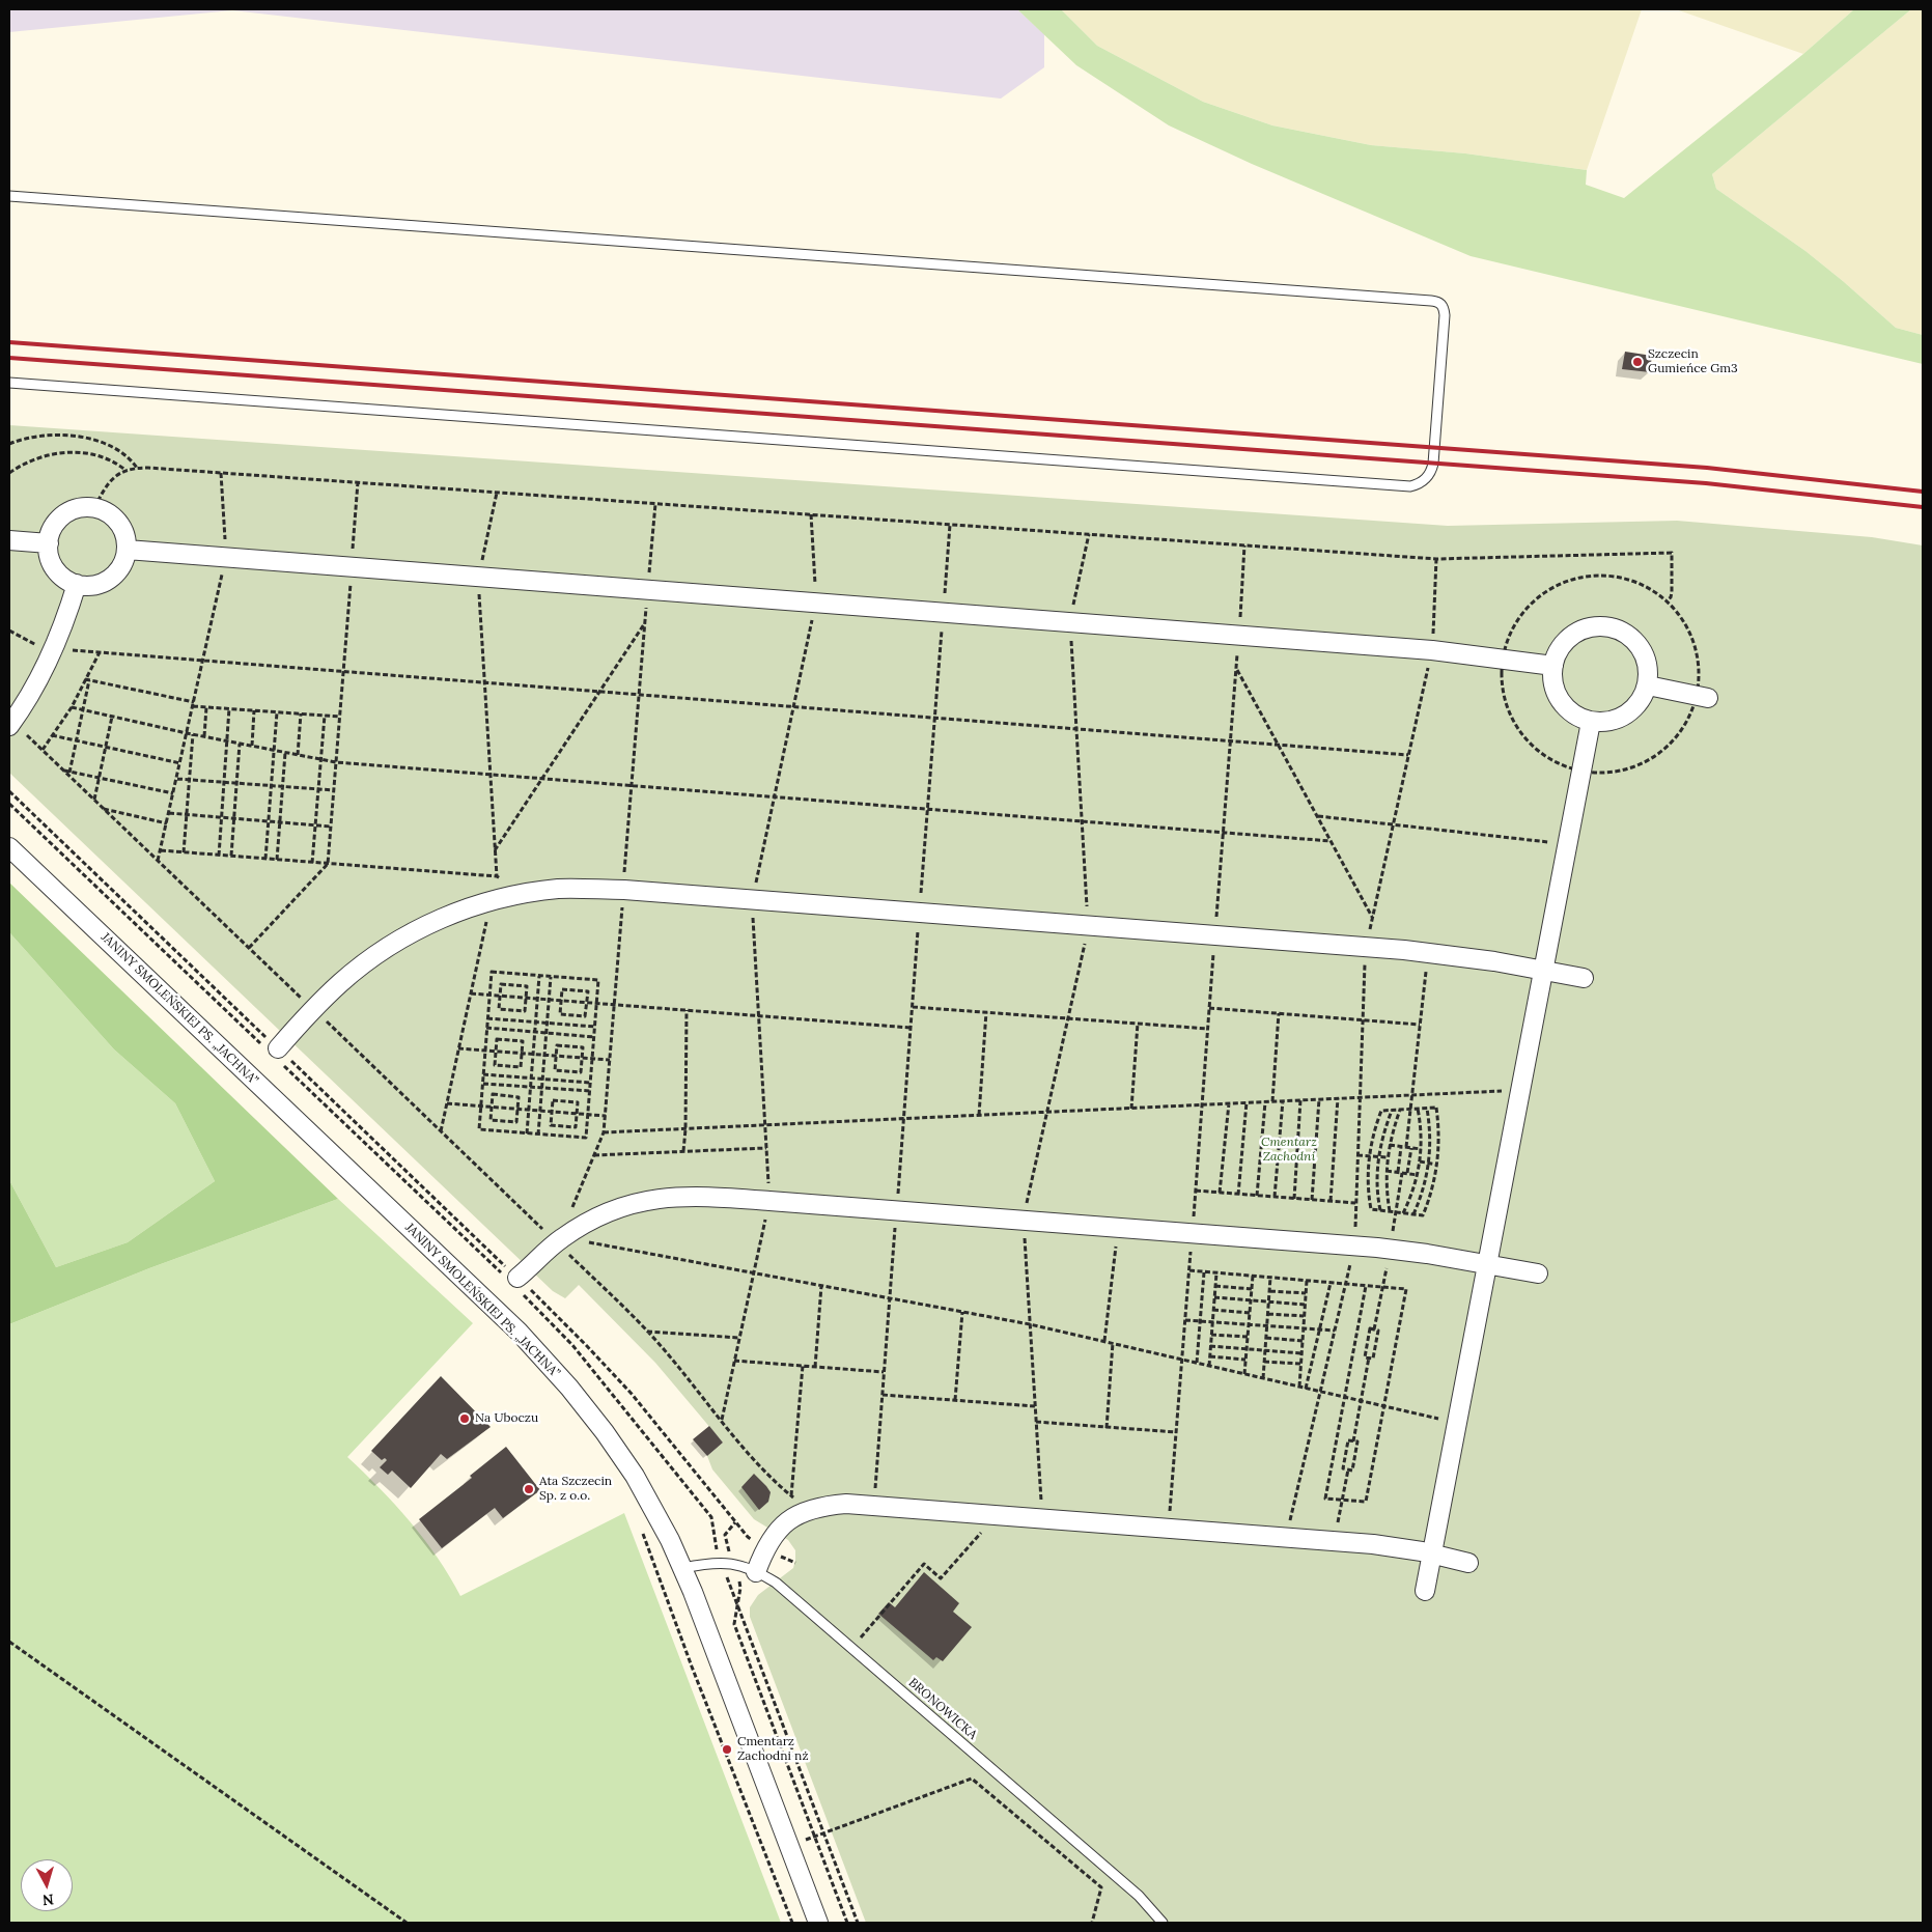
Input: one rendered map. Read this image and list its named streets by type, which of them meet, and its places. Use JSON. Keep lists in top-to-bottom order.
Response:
{
  "streets": {
    "street": ["JANINY SMOLEŃSKIEJ PS. „JACHNA”"],
    "lane": ["BRONOWICKA"]
  },
  "crossings": [
    ["JANINY SMOLEŃSKIEJ PS. „JACHNA”", "BRONOWICKA"]
  ],
  "parks": ["Cmentarz Zachodni"],
  "places": [
    "Szczecin Gumieńce Gm3",
    "Na Uboczu",
    "Ata Szczecin Sp. z o.o.",
    "Cmentarz Zachodni nż"
  ],
  "north": "bottom"
}
